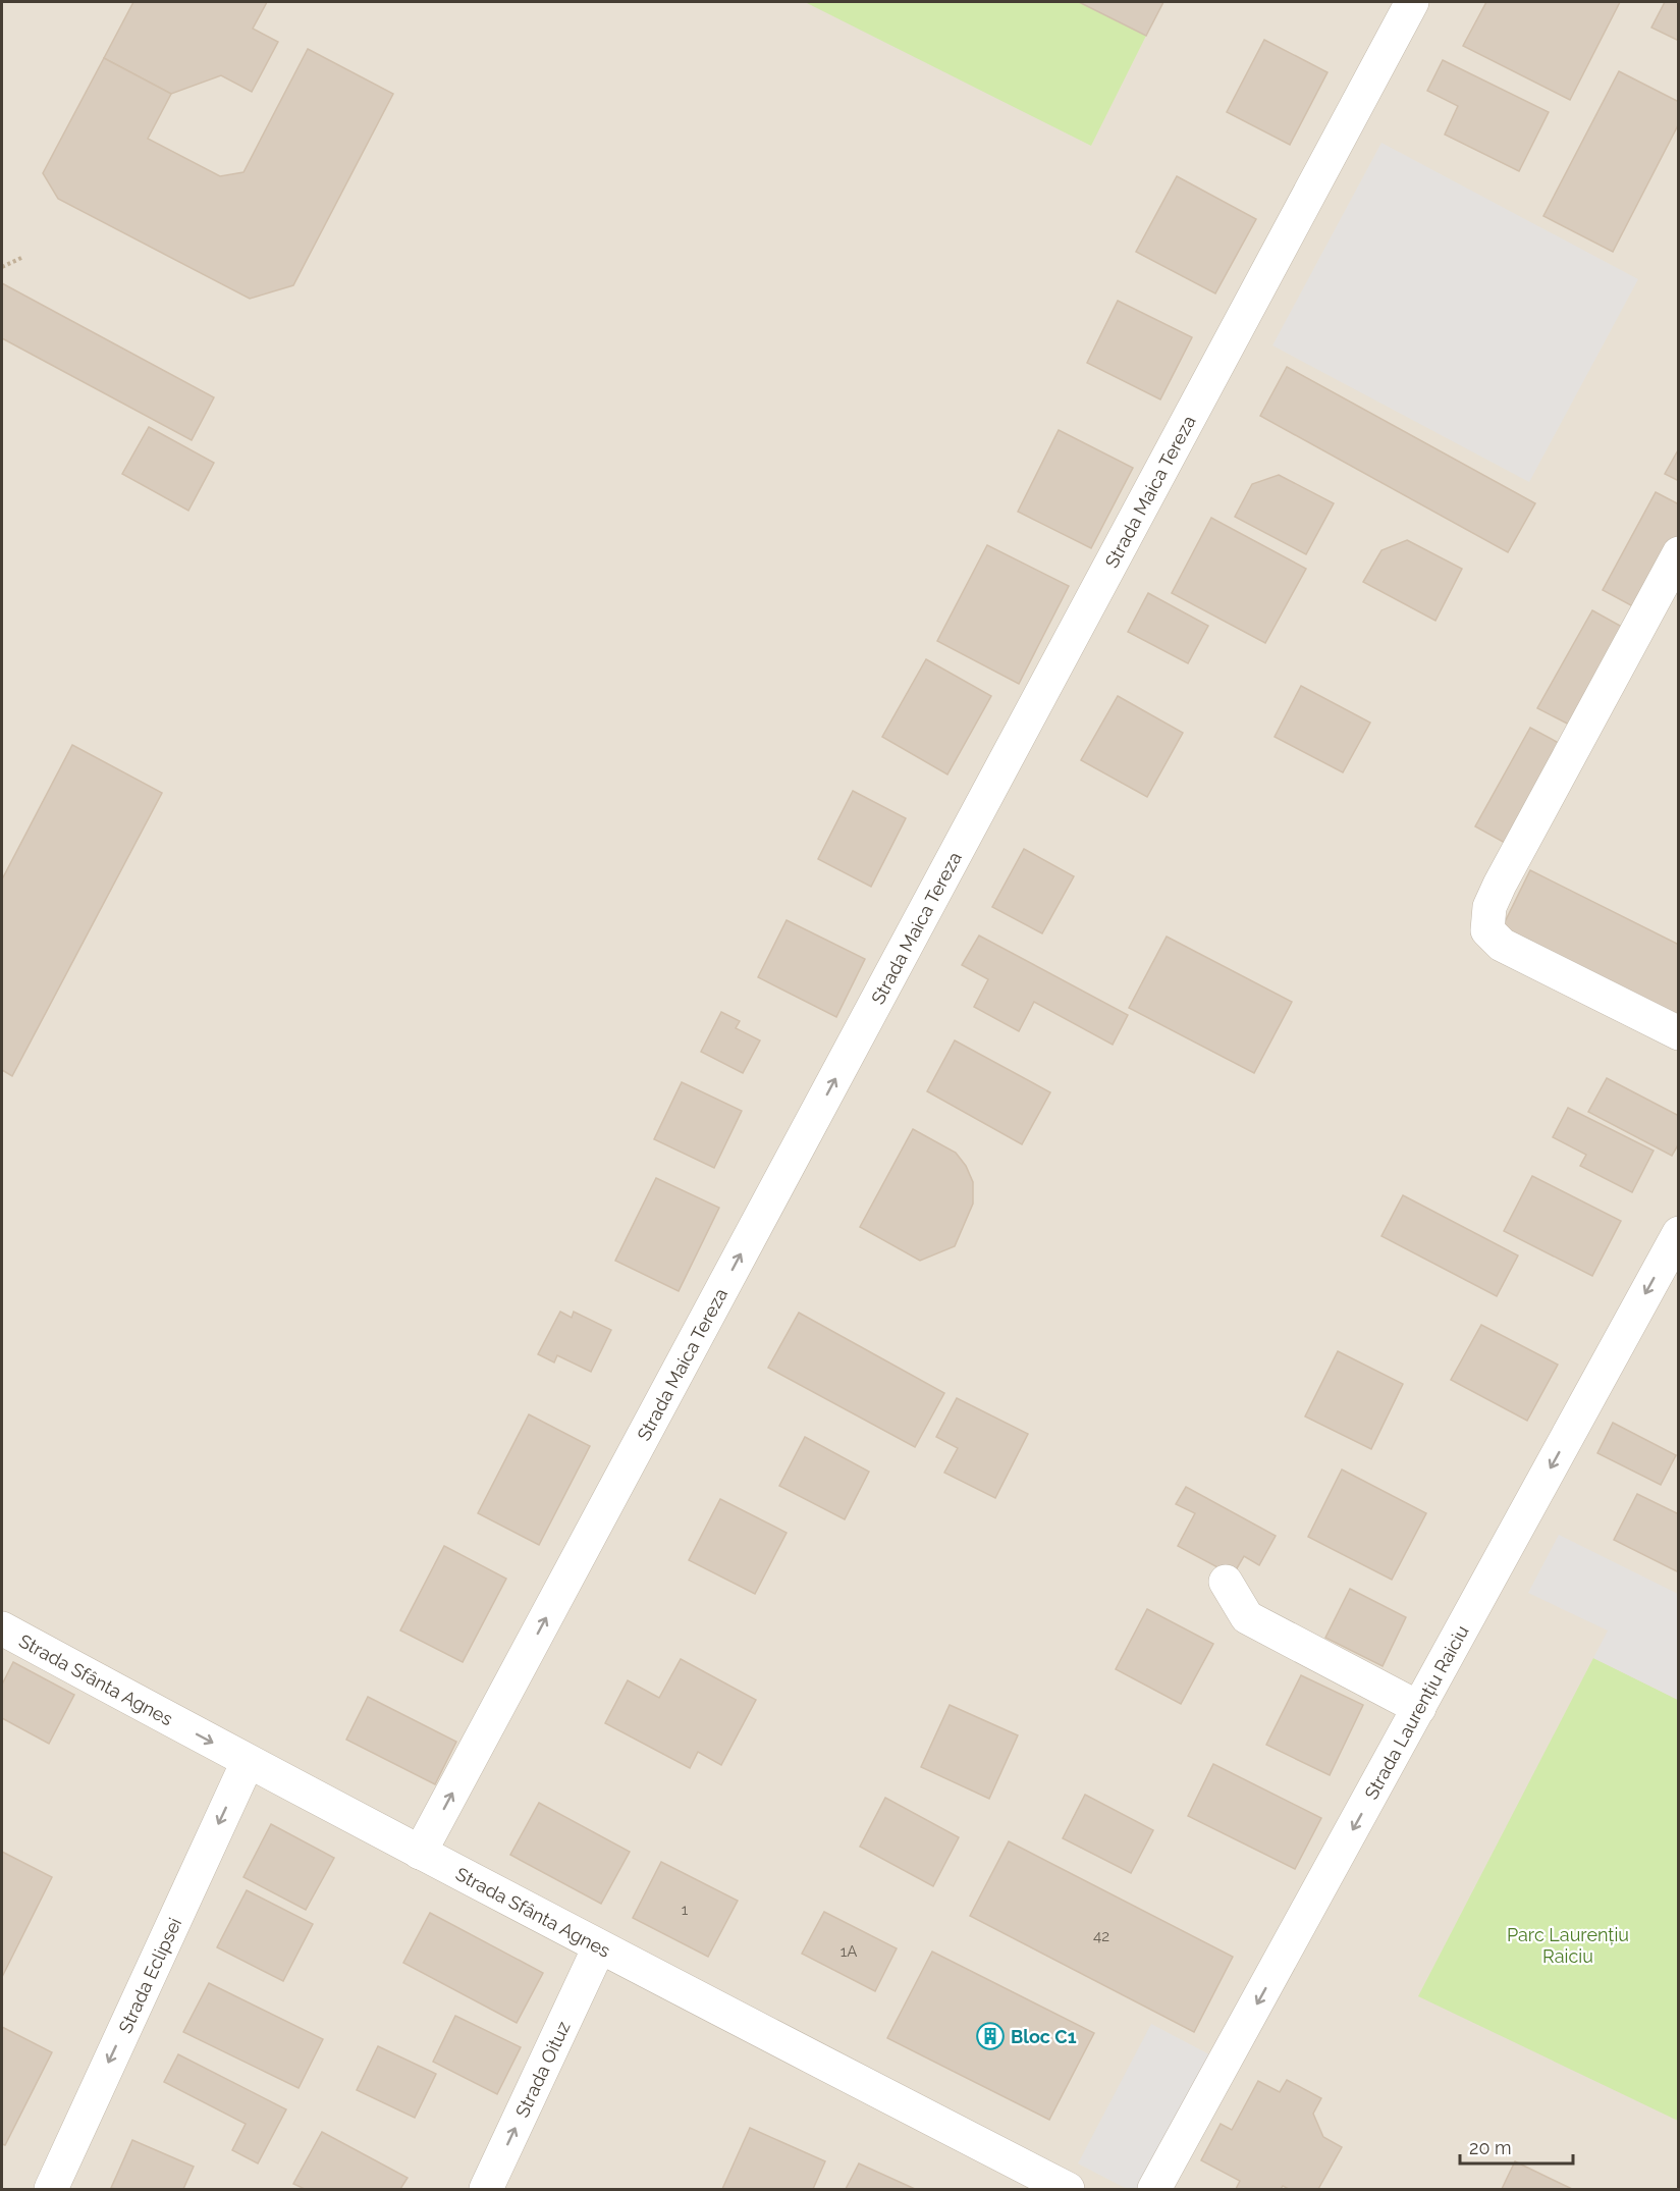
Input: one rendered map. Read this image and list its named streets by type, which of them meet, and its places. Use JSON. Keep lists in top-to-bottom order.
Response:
{
  "streets": {
    "street": [
      "Strada Maica Tereza",
      "Strada Sfânta Agnes",
      "Strada Laurențiu Raiciu",
      "Strada Eclipsei",
      "Strada Oituz"
    ]
  },
  "crossings": [
    ["Strada Maica Tereza", "Strada Sfânta Agnes"],
    ["Strada Sfânta Agnes", "Strada Eclipsei"],
    ["Strada Sfânta Agnes", "Strada Oituz"]
  ],
  "one_way": [
    "Strada Maica Tereza",
    "Strada Laurențiu Raiciu",
    "Strada Eclipsei",
    "Strada Oituz"
  ],
  "parks": ["Parc Laurențiu Raiciu"],
  "places": {
    "building": ["Bloc C1"]
  },
  "house_numbers": ["1", "42", "1A"],
  "scale_bar": "20 m"
}
